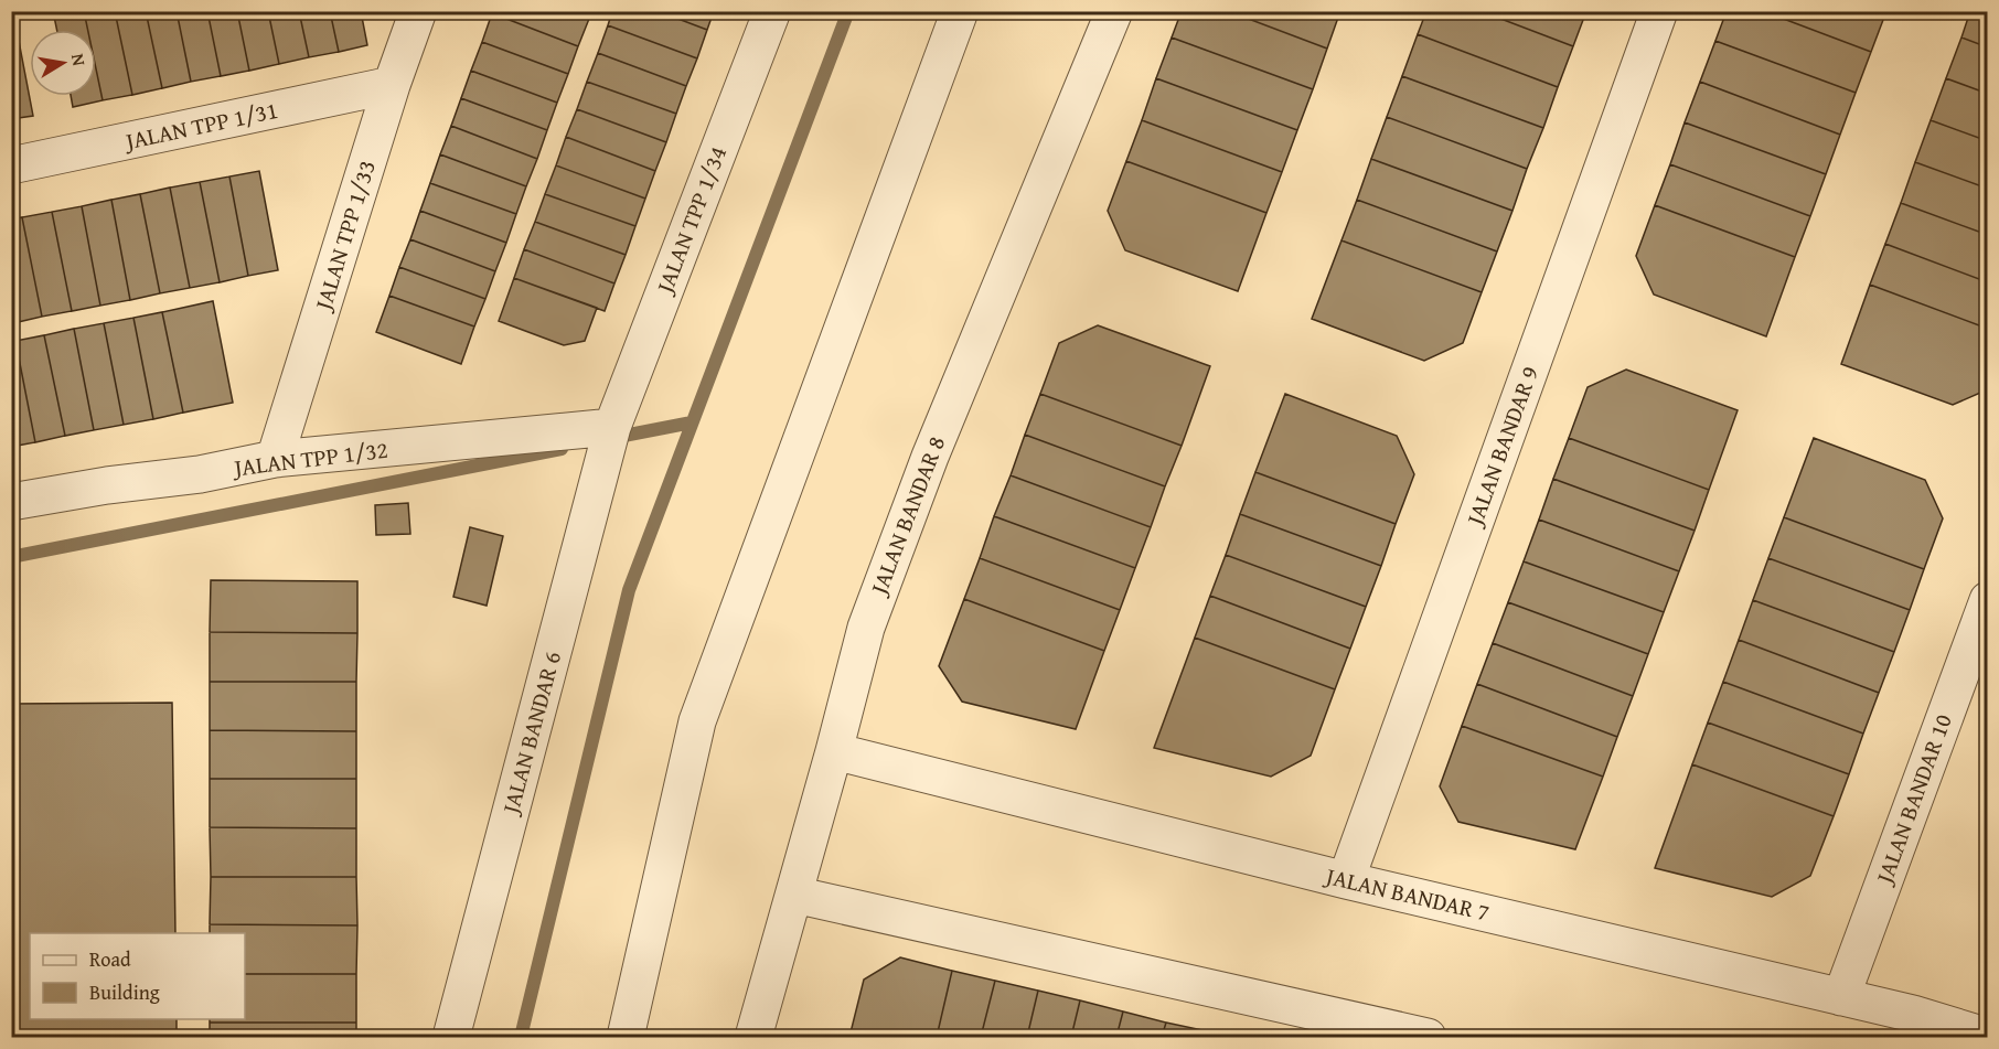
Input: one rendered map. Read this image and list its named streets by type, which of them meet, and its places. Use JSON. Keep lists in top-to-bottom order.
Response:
{
  "streets": {
    "street": [
      "JALAN TPP 1/31",
      "JALAN TPP 1/34",
      "JALAN TPP 1/33",
      "JALAN BANDAR 9",
      "JALAN TPP 1/32",
      "JALAN BANDAR 8",
      "JALAN BANDAR 6",
      "JALAN BANDAR 10",
      "JALAN BANDAR 7"
    ]
  },
  "crossings": [
    ["JALAN TPP 1/31", "JALAN TPP 1/33"],
    ["JALAN TPP 1/34", "JALAN TPP 1/32"],
    ["JALAN TPP 1/34", "JALAN BANDAR 6"],
    ["JALAN TPP 1/33", "JALAN TPP 1/32"],
    ["JALAN BANDAR 9", "JALAN BANDAR 7"],
    ["JALAN TPP 1/32", "JALAN BANDAR 6"],
    ["JALAN BANDAR 8", "JALAN BANDAR 7"],
    ["JALAN BANDAR 10", "JALAN BANDAR 7"]
  ],
  "legend": ["Road", "Building"],
  "north": "right"
}
